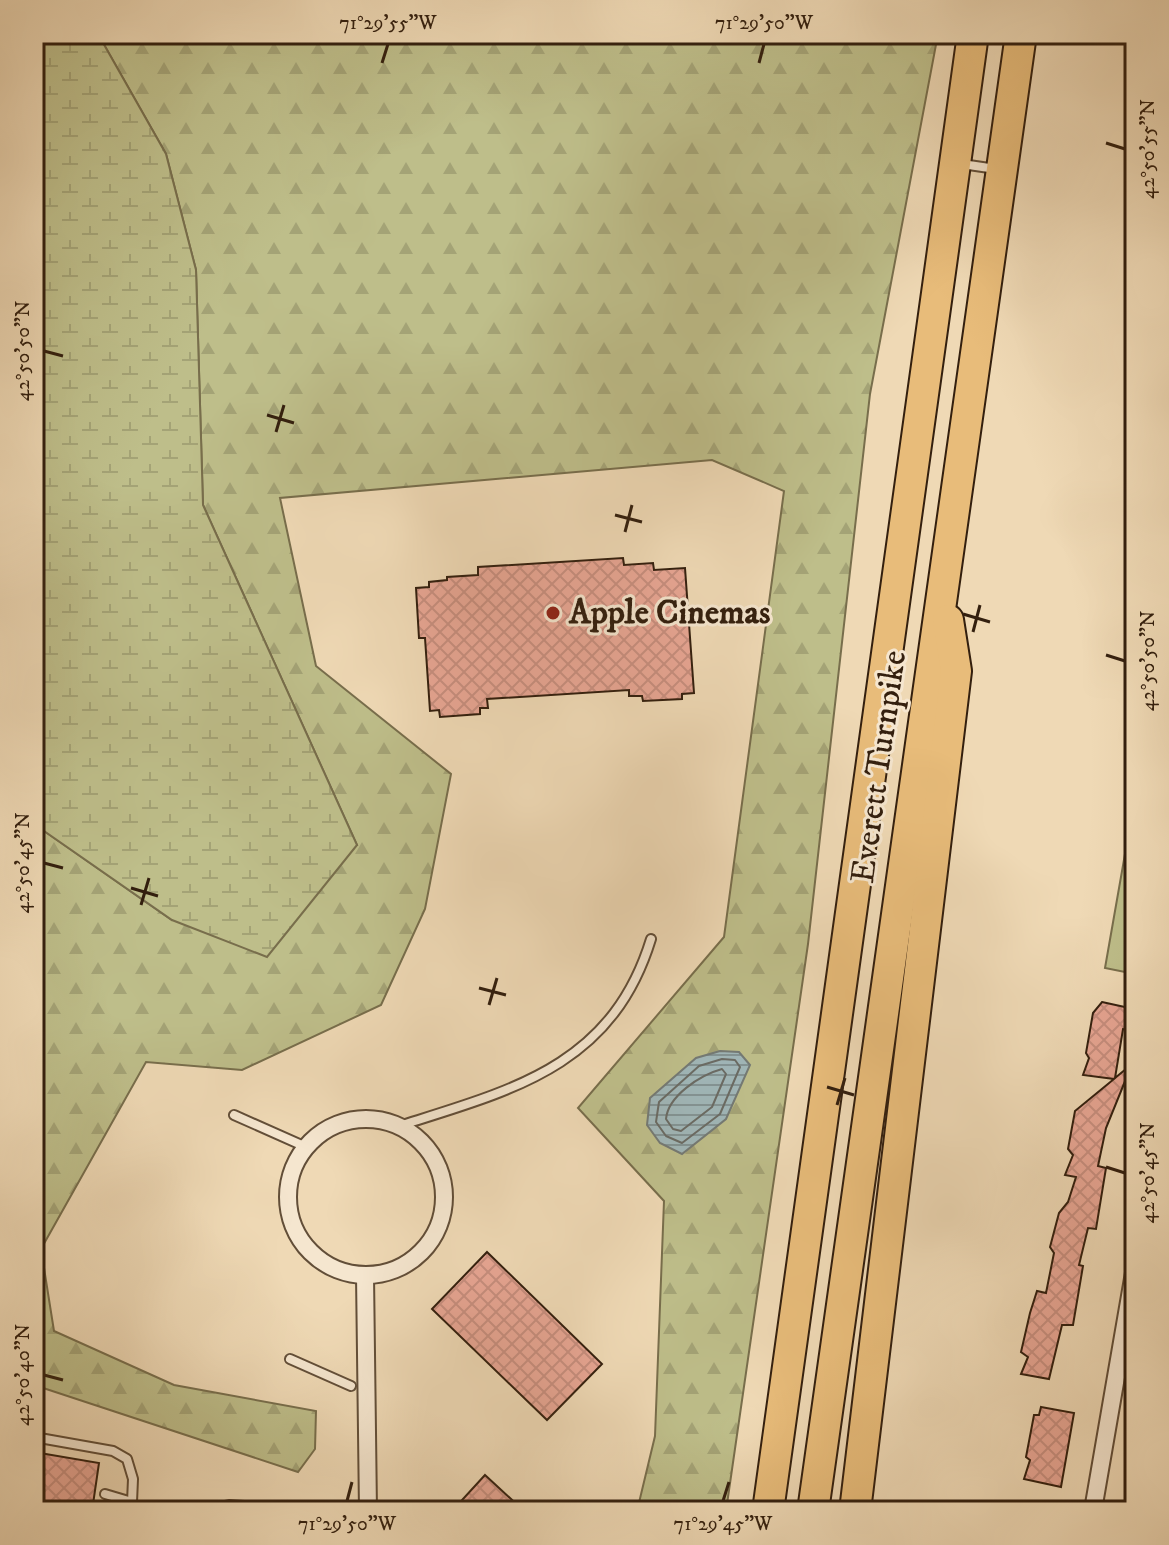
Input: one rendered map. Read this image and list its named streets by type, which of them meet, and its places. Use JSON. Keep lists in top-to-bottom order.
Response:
{
  "streets": {
    "highway": ["Everett Turnpike"]
  },
  "places": ["Apple Cinemas"],
  "coordinates": [
    "71°29'55\"W",
    "71°29'50\"W",
    "42°50'55\"N",
    "42°50'50\"N",
    "42°50'45\"N",
    "42°50'40\"N",
    "71°29'45\"W"
  ]
}
